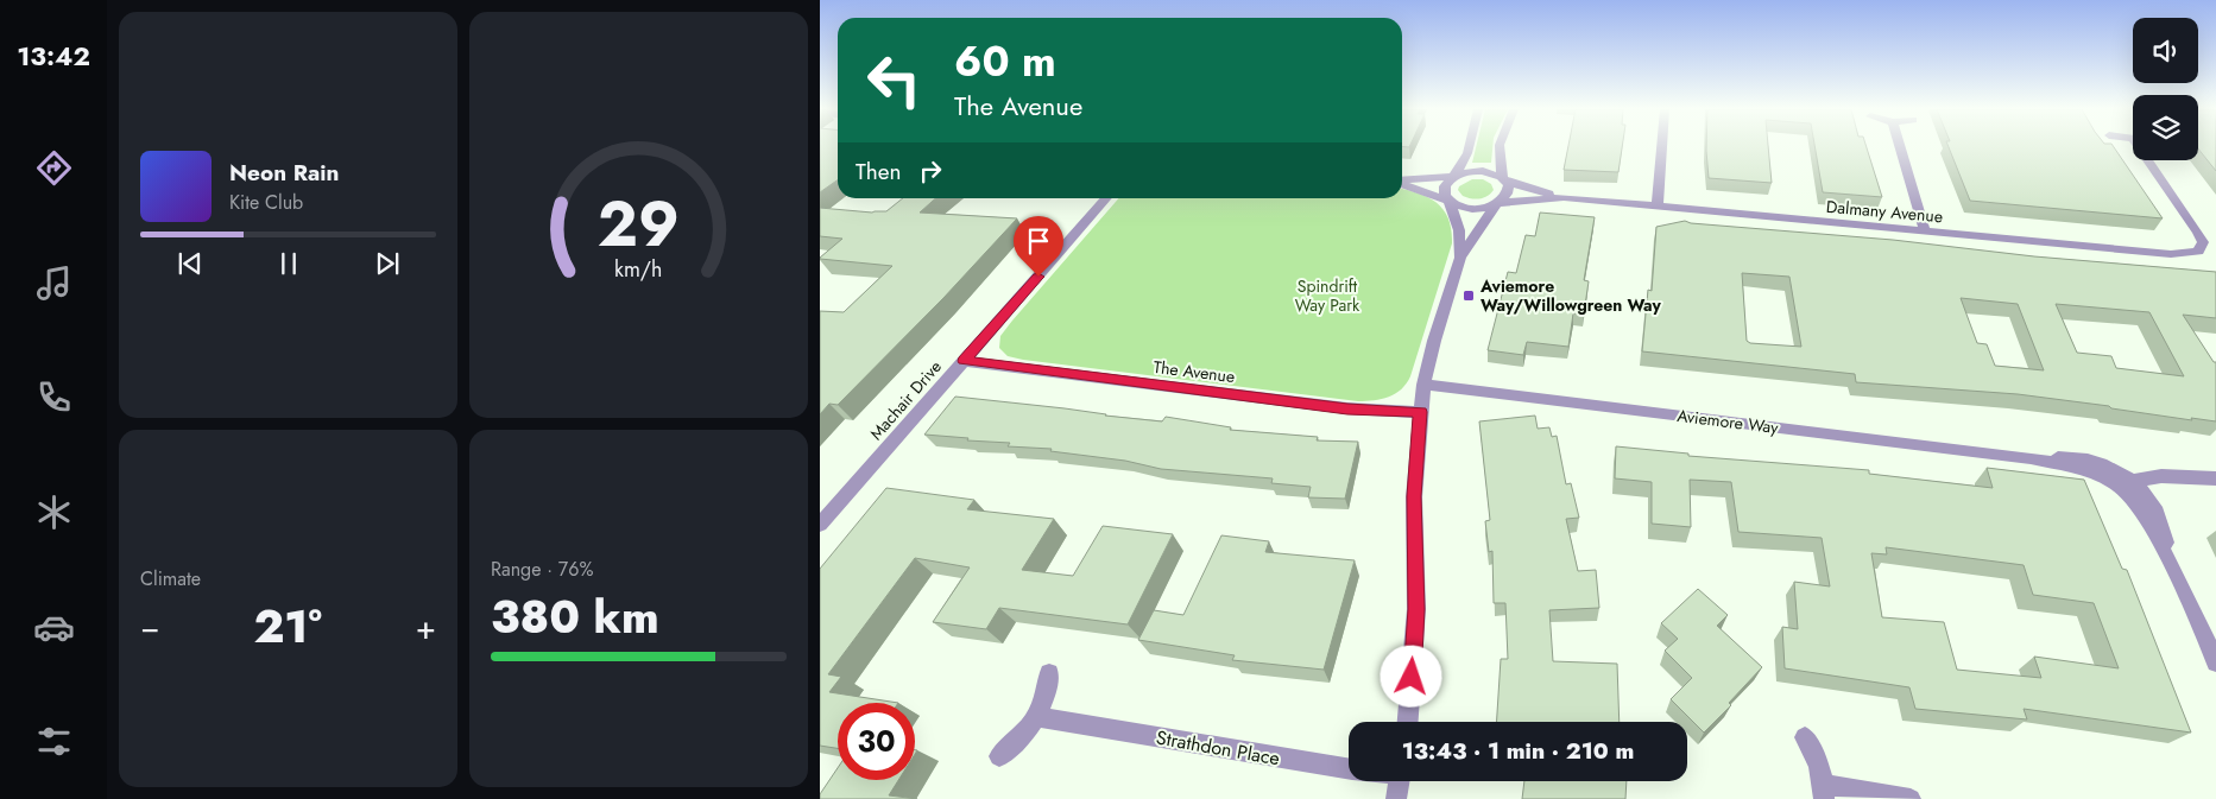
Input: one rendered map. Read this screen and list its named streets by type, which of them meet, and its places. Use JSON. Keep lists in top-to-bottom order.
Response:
{
  "streets": {
    "street": [
      "Dalmany Avenue",
      "The Avenue",
      "Machair Drive",
      "Aviemore Way",
      "Strathdon Place"
    ]
  },
  "crossings": [
    ["The Avenue", "Machair Drive"]
  ],
  "parks": ["Spindrift Way Park"],
  "places": {
    "transit": ["Aviemore Way/Willowgreen Way"]
  },
  "page": {
    "tabs": "13:42",
    "turn": ["60 m", "The Avenue"],
    "then": "Then",
    "song": ["Neon Rain", "Kite Club"],
    "tile": [
      "Climate",
      ["Range · 76%", "380 km"]
    ],
    "heat": ["−", "21°", "+"],
    "limit": "30",
    "trip": "13:43 · 1 min · 210 m",
    "gauge": ["29", "km/h"]
  }
}
